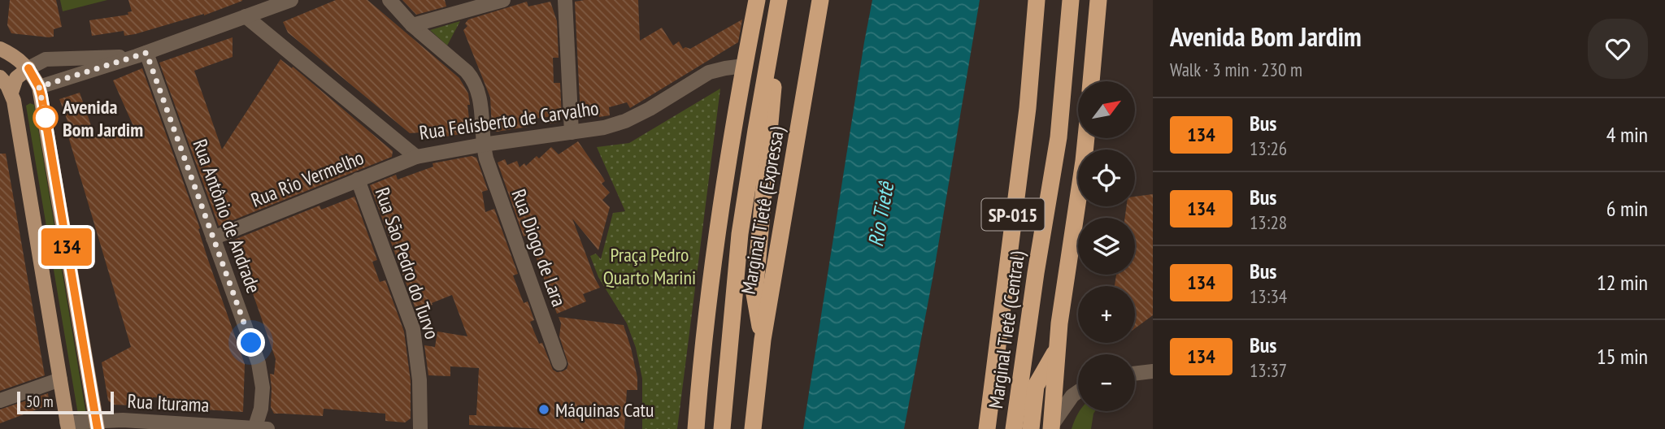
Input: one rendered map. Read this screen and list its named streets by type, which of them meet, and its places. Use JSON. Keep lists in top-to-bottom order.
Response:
{
  "streets": {
    "highway": ["Marginal Tietê (Expressa)", "SP-015", "Marginal Tietê (Central)"],
    "street": [
      "Rua Felisberto de Carvalho",
      "Rua Rio Vermelho",
      "Rua Antônio de Andrade",
      "Rua Diogo de Lara",
      "Rua São Pedro do Turvo",
      "Rua Iturama"
    ]
  },
  "crossings": [
    ["Rua Felisberto de Carvalho", "Rua Rio Vermelho"],
    ["Rua Felisberto de Carvalho", "Rua Diogo de Lara"],
    ["Rua Rio Vermelho", "Rua Antônio de Andrade"],
    ["Rua Rio Vermelho", "Rua São Pedro do Turvo"],
    ["Rua Antônio de Andrade", "Rua Iturama"]
  ],
  "water": ["Rio Tietê"],
  "parks": ["Praça Pedro Quarto Marini"],
  "places": ["Avenida Bom Jardim", "Máquinas Catu"],
  "lines": ["bus line 134"],
  "scale_bar": "50 m",
  "north": "top right",
  "page": {
    "on_map": "134",
    "heading": ["Avenida Bom Jardim", "Walk · 3 min · 230 m"],
    "map_buttons": ["+", "−"],
    "list": [
      {
        "mark": "134",
        "name": "Bus",
        "note": "13:26",
        "value": "4 min"
      },
      {
        "mark": "134",
        "name": "Bus",
        "note": "13:28",
        "value": "6 min"
      },
      {
        "mark": "134",
        "name": "Bus",
        "note": "13:34",
        "value": "12 min"
      },
      {
        "mark": "134",
        "name": "Bus",
        "note": "13:37",
        "value": "15 min"
      }
    ],
    "scale": "50 m"
  }
}
